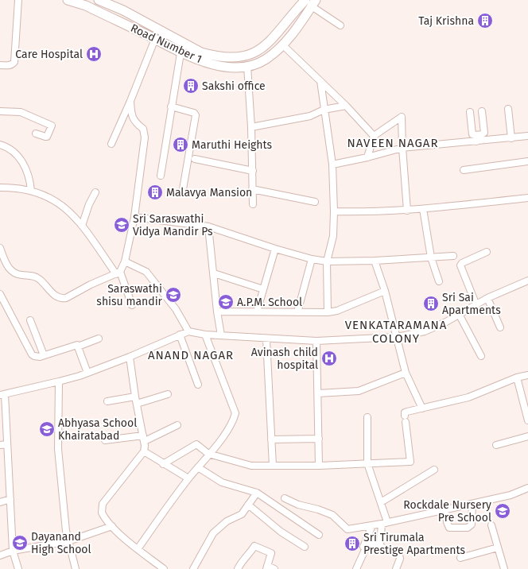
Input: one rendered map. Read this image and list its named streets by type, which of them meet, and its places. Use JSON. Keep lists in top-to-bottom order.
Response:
{
  "streets": {
    "main road": ["Road Number 1"]
  },
  "districts": ["NAVEEN NAGAR", "VENKATARAMANA COLONY", "ANAND NAGAR"],
  "places": {
    "building": [
      "Taj Krishna",
      "Sakshi office",
      "Maruthi Heights",
      "Malavya Mansion",
      "Sri Sai Apartments",
      "Sri Tirumala Prestige Apartments"
    ],
    "hospital": ["Care Hospital", "Avinash child hospital"],
    "school or university": [
      "Sri Saraswathi Vidya Mandir Ps",
      "Saraswathi shisu mandir",
      "A.P.M. School",
      "Abhyasa School Khairatabad",
      "Rockdale Nursery Pre School",
      "Dayanand High School"
    ]
  }
}
